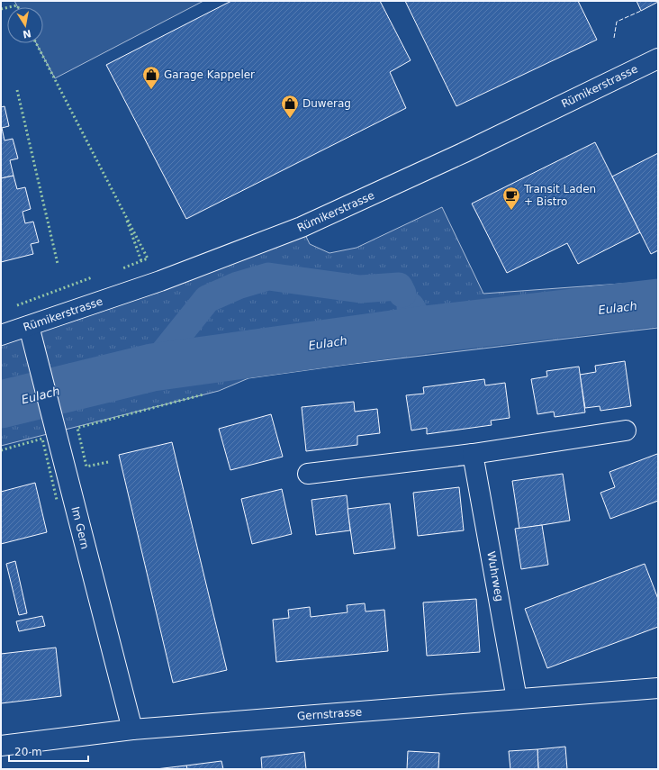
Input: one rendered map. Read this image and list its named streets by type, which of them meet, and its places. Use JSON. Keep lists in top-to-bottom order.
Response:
{
  "streets": {
    "street": [
      "Rümikerstrasse",
      "Im Gern",
      "Wuhrweg",
      "Gernstrasse"
    ]
  },
  "crossings": [
    ["Rümikerstrasse", "Im Gern"],
    ["Im Gern", "Gernstrasse"],
    ["Wuhrweg", "Gernstrasse"]
  ],
  "water": ["Eulach"],
  "places": {
    "shop": ["Garage Kappeler", "Duwerag"],
    "cafe": ["Transit Laden + Bistro"]
  },
  "scale_bar": "20 m",
  "north": "bottom"
}
